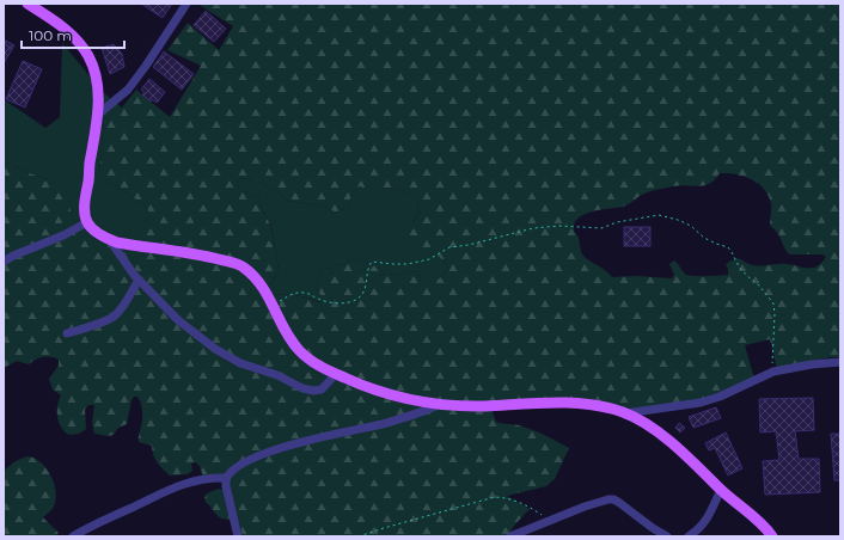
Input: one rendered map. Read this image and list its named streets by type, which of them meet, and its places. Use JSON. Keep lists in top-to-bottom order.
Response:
{
  "scale_bar": "100 m"
}
